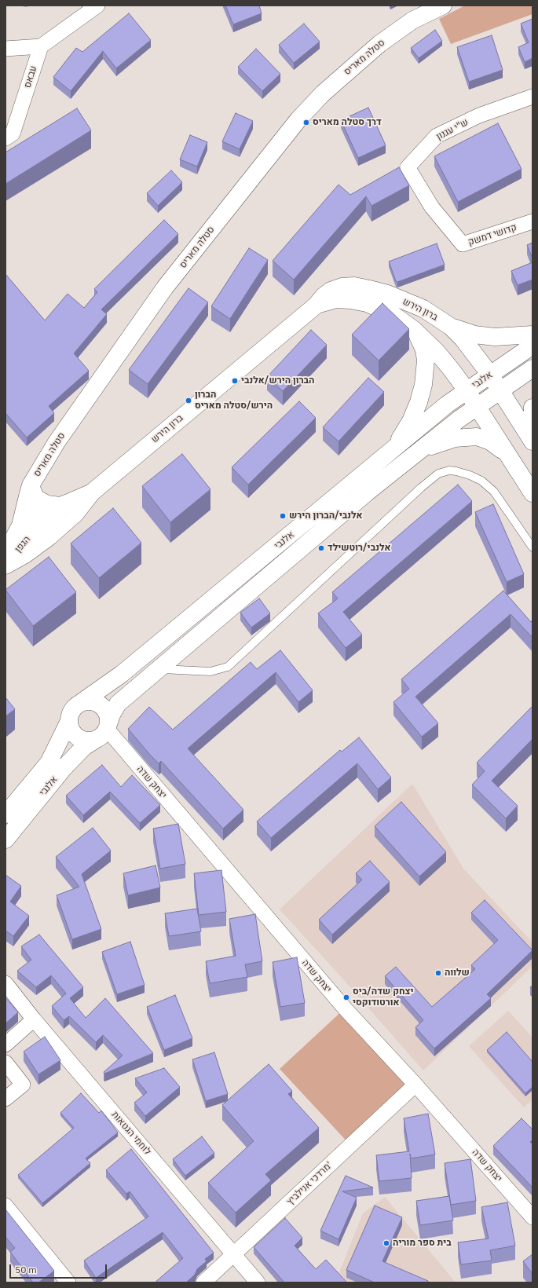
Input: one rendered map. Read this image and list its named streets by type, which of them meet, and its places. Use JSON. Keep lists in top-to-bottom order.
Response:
{
  "streets": {
    "street": [
      "סטלה מאריס",
      "עבאס",
      "ש\"י עגנון",
      "קדושי דמשק",
      "ברון הירש",
      "אלנבי",
      "הגפן",
      "יצחק שדה",
      "לוחמי הגטאות",
      "מרדכי אנילביץ'"
    ]
  },
  "crossings": [
    ["ש\"י עגנון", "קדושי דמשק"],
    ["ברון הירש", "אלנבי"],
    ["ברון הירש", "הגפן"],
    ["אלנבי", "יצחק שדה"],
    ["יצחק שדה", "מרדכי אנילביץ'"],
    ["לוחמי הגטאות", "מרדכי אנילביץ'"]
  ],
  "places": [
    "דרך סטלה מאריס",
    "הברון הירש/אלנבי",
    "הברון הירש/סטלה מאריס",
    "אלנבי/הברון הירש",
    "אלנבי/רוטשילד",
    "שלווה",
    "יצחק שדה/ביס אורטודוקסי",
    "בית ספר מוריה"
  ],
  "scale_bar": "50 m"
}
